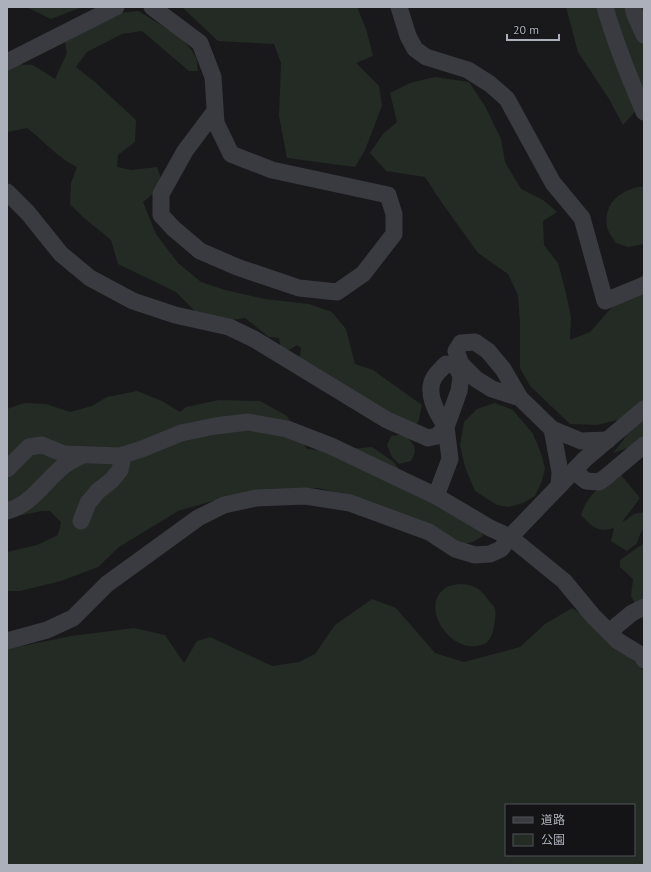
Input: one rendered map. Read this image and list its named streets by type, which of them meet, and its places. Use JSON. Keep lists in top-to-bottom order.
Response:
{
  "legend": ["道路", "公園"],
  "scale_bar": "20 m"
}
